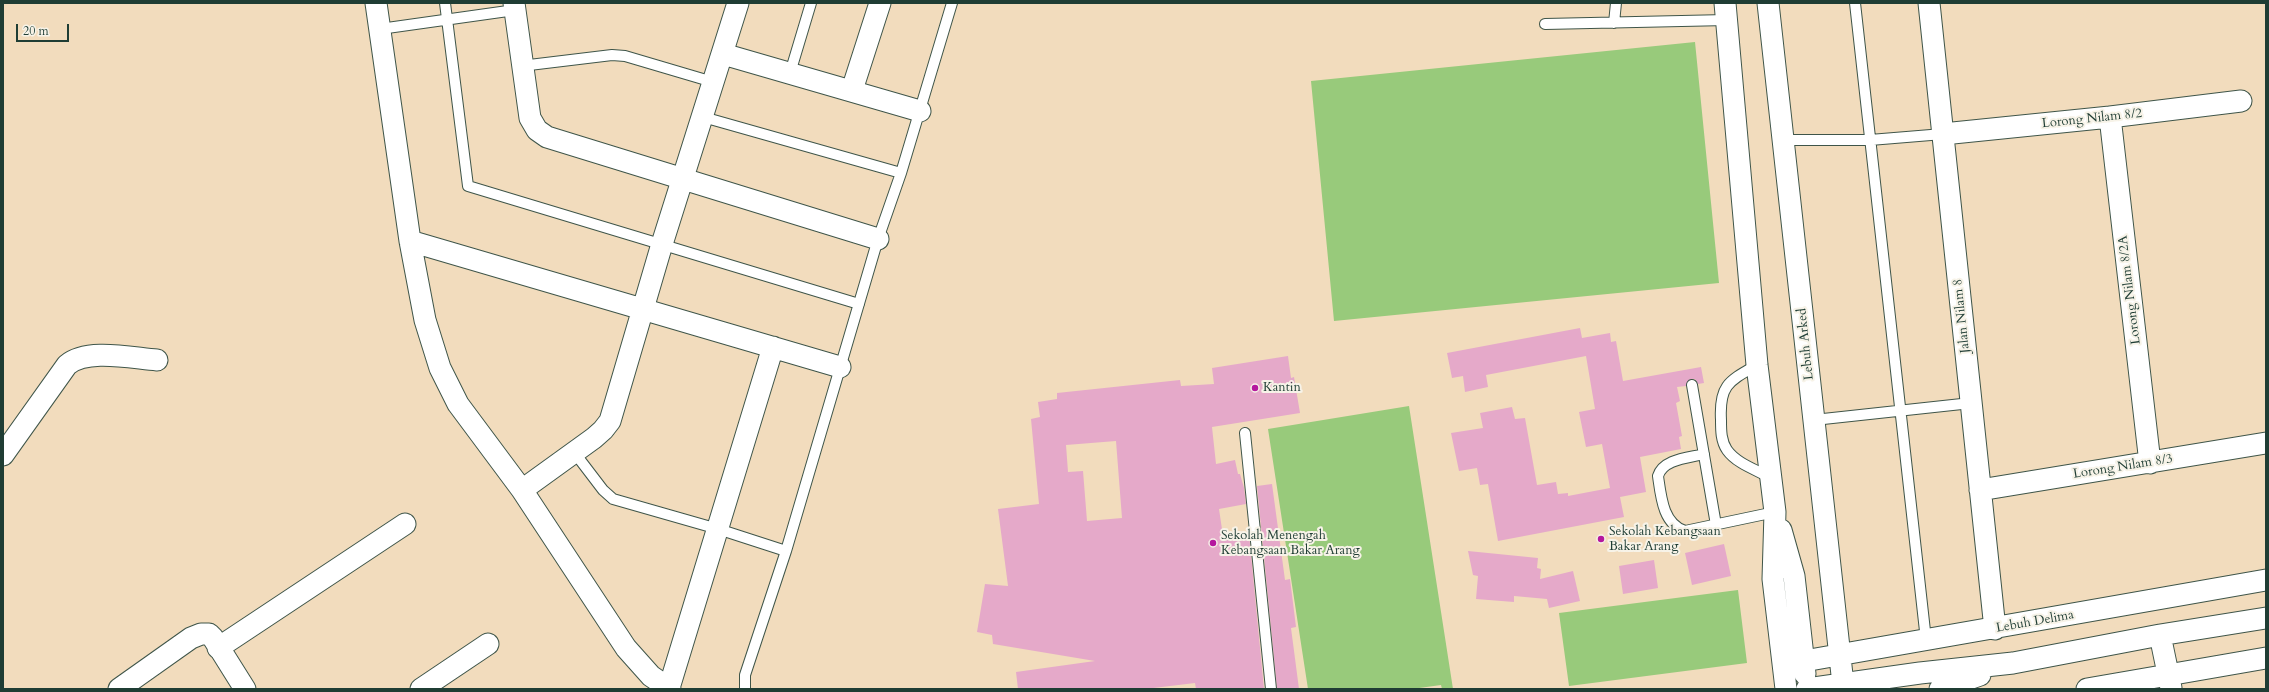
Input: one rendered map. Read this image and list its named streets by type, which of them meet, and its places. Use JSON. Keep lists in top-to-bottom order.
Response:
{
  "streets": {
    "street": [
      "Lorong Nilam 8/2",
      "Lorong Nilam 8/2A",
      "Jalan Nilam 8",
      "Lebuh Arked",
      "Lorong Nilam 8/3",
      "Lebuh Delima"
    ]
  },
  "crossings": [
    ["Lorong Nilam 8/2", "Lorong Nilam 8/2A"],
    ["Lorong Nilam 8/2", "Jalan Nilam 8"],
    ["Lorong Nilam 8/2A", "Lorong Nilam 8/3"],
    ["Jalan Nilam 8", "Lorong Nilam 8/3"],
    ["Jalan Nilam 8", "Lebuh Delima"],
    ["Lebuh Arked", "Lebuh Delima"]
  ],
  "places": ["Kantin", "Sekolah Kebangsaan Bakar Arang", "Sekolah Menengah Kebangsaan Bakar Arang"],
  "scale_bar": "20 m"
}
